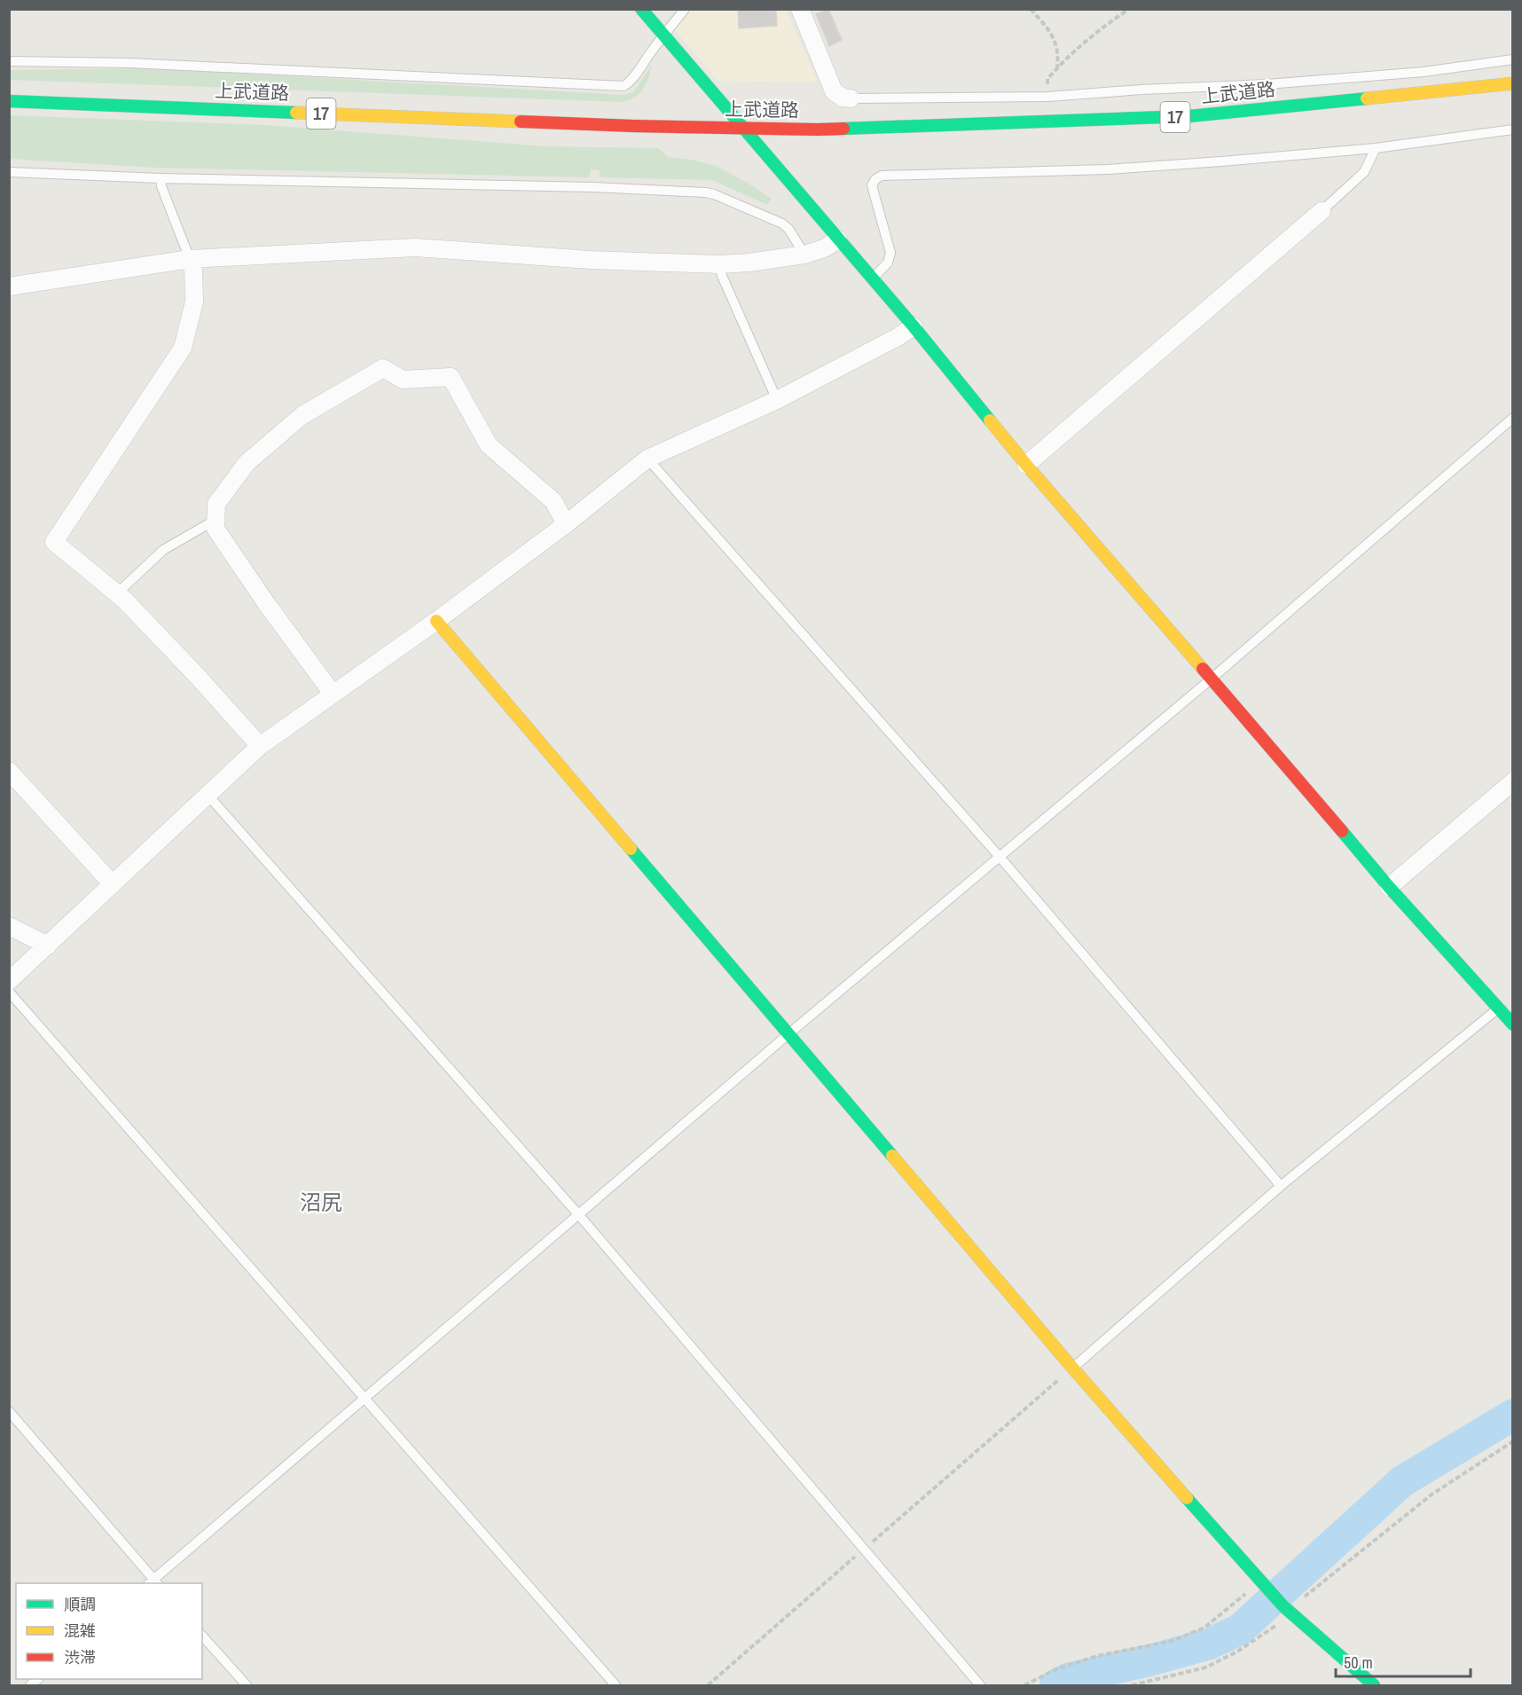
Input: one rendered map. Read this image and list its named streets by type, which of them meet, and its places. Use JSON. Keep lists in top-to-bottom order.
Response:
{
  "streets": {
    "main road": ["上武道路", "17"]
  },
  "districts": ["沼尻"],
  "legend": ["順調", "混雑", "渋滞"],
  "scale_bar": "50 m"
}
